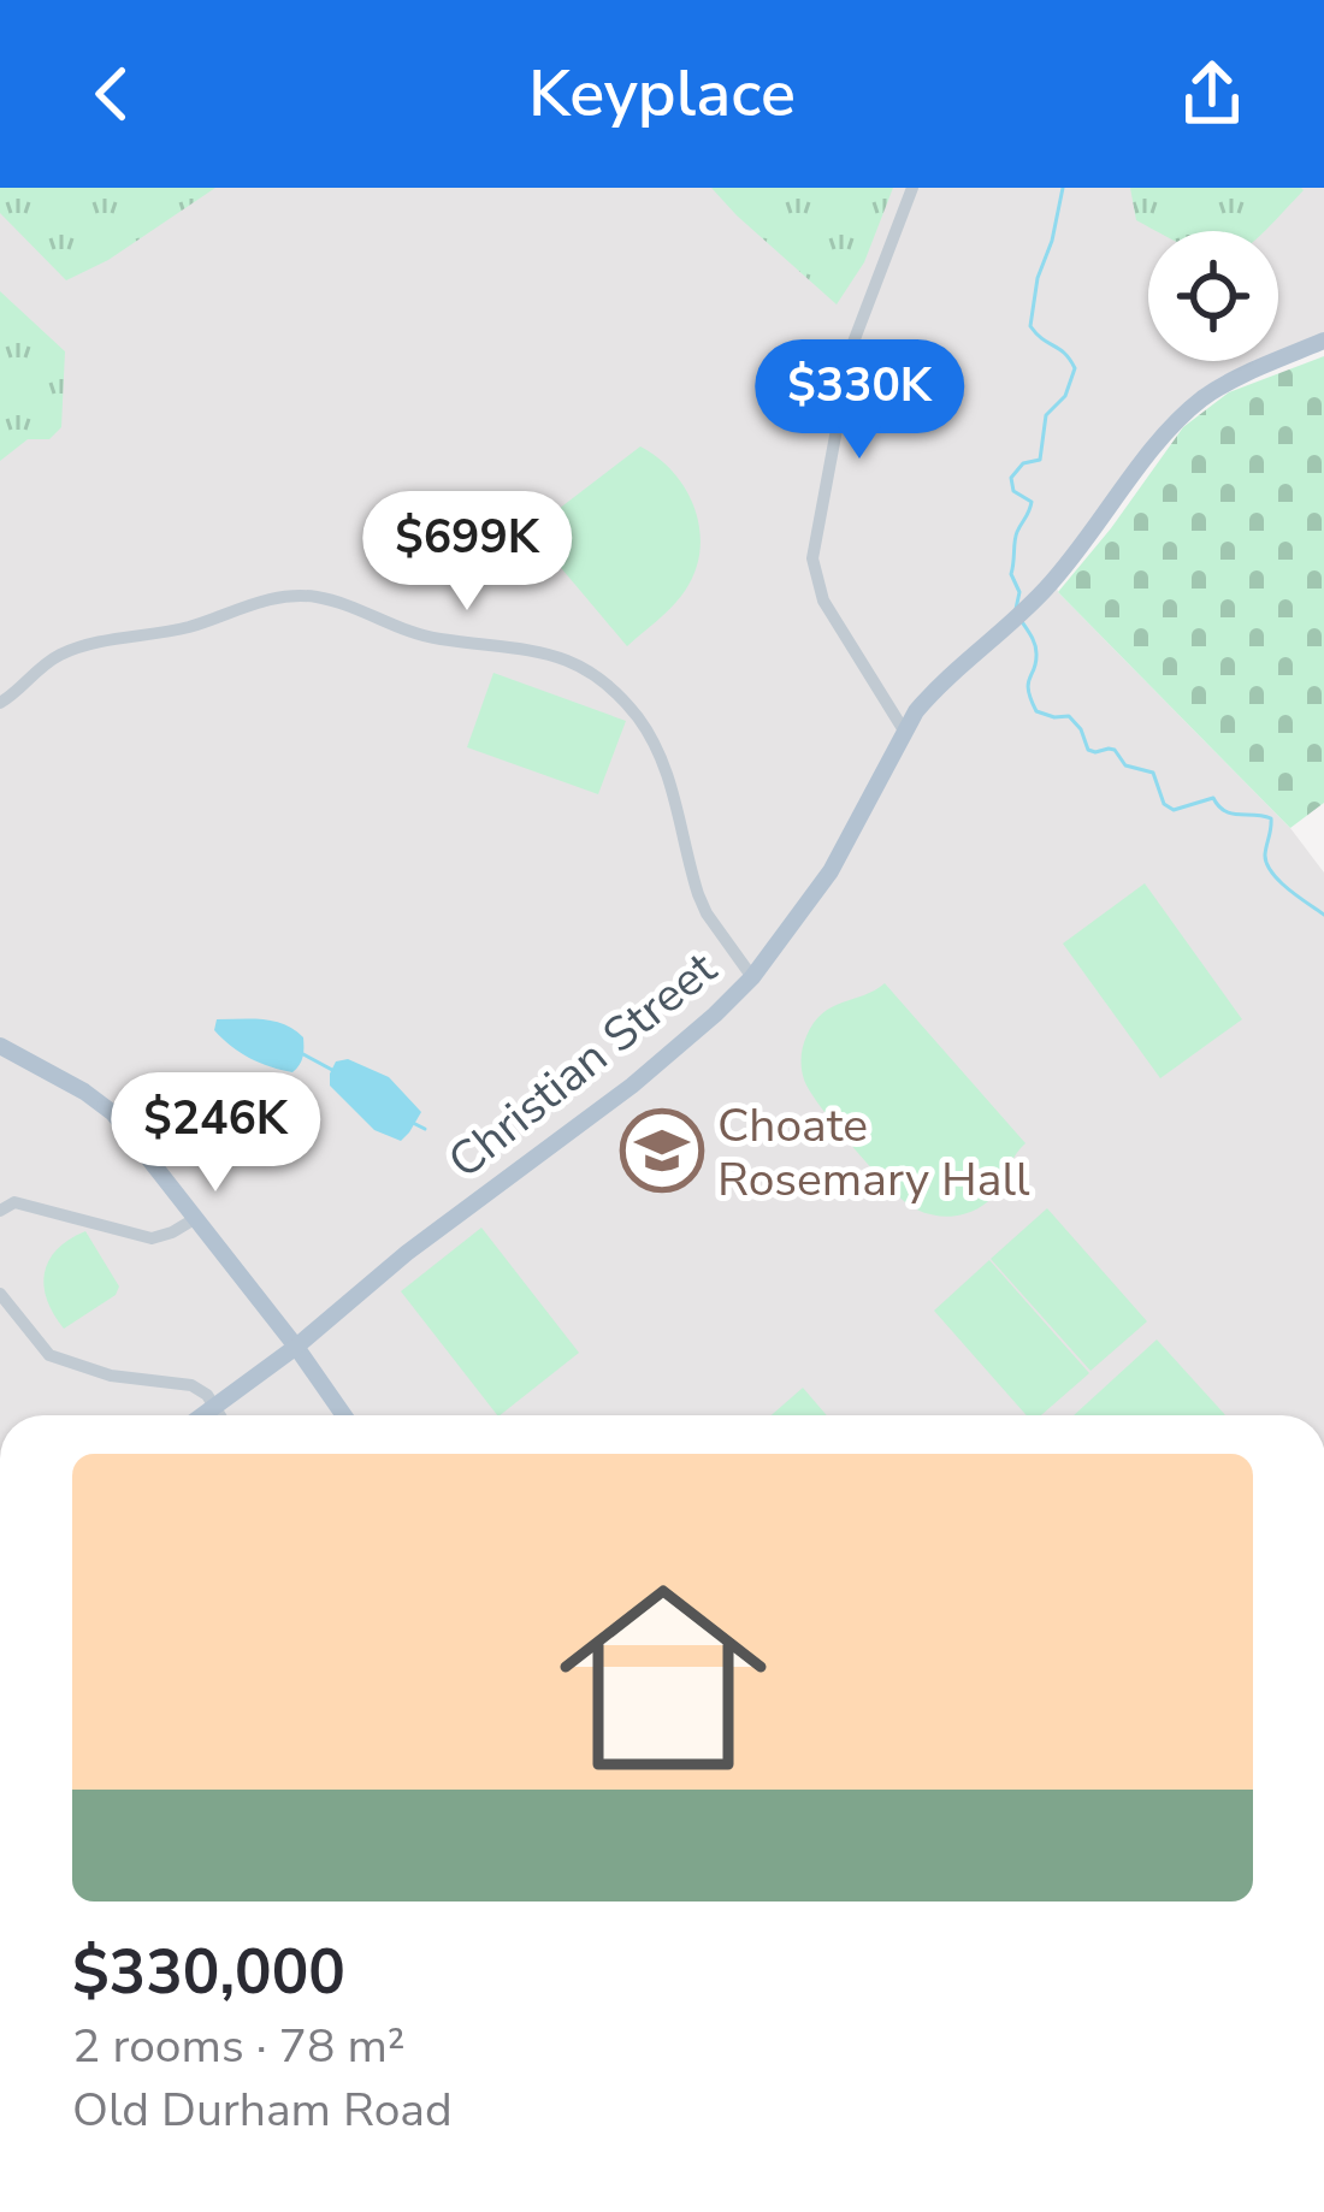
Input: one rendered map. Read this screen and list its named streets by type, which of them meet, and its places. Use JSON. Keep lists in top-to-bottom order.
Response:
{
  "streets": {
    "main road": ["Christian Street"]
  },
  "places": {
    "school or university": ["Choate Rosemary Hall"]
  },
  "page": {
    "header": "Keyplace",
    "price": ["$330K", "$699K", "$246K"],
    "list": [
      {
        "name": "$330,000",
        "note": "2 rooms · 78 m² · Old Durham Road"
      }
    ]
  }
}
